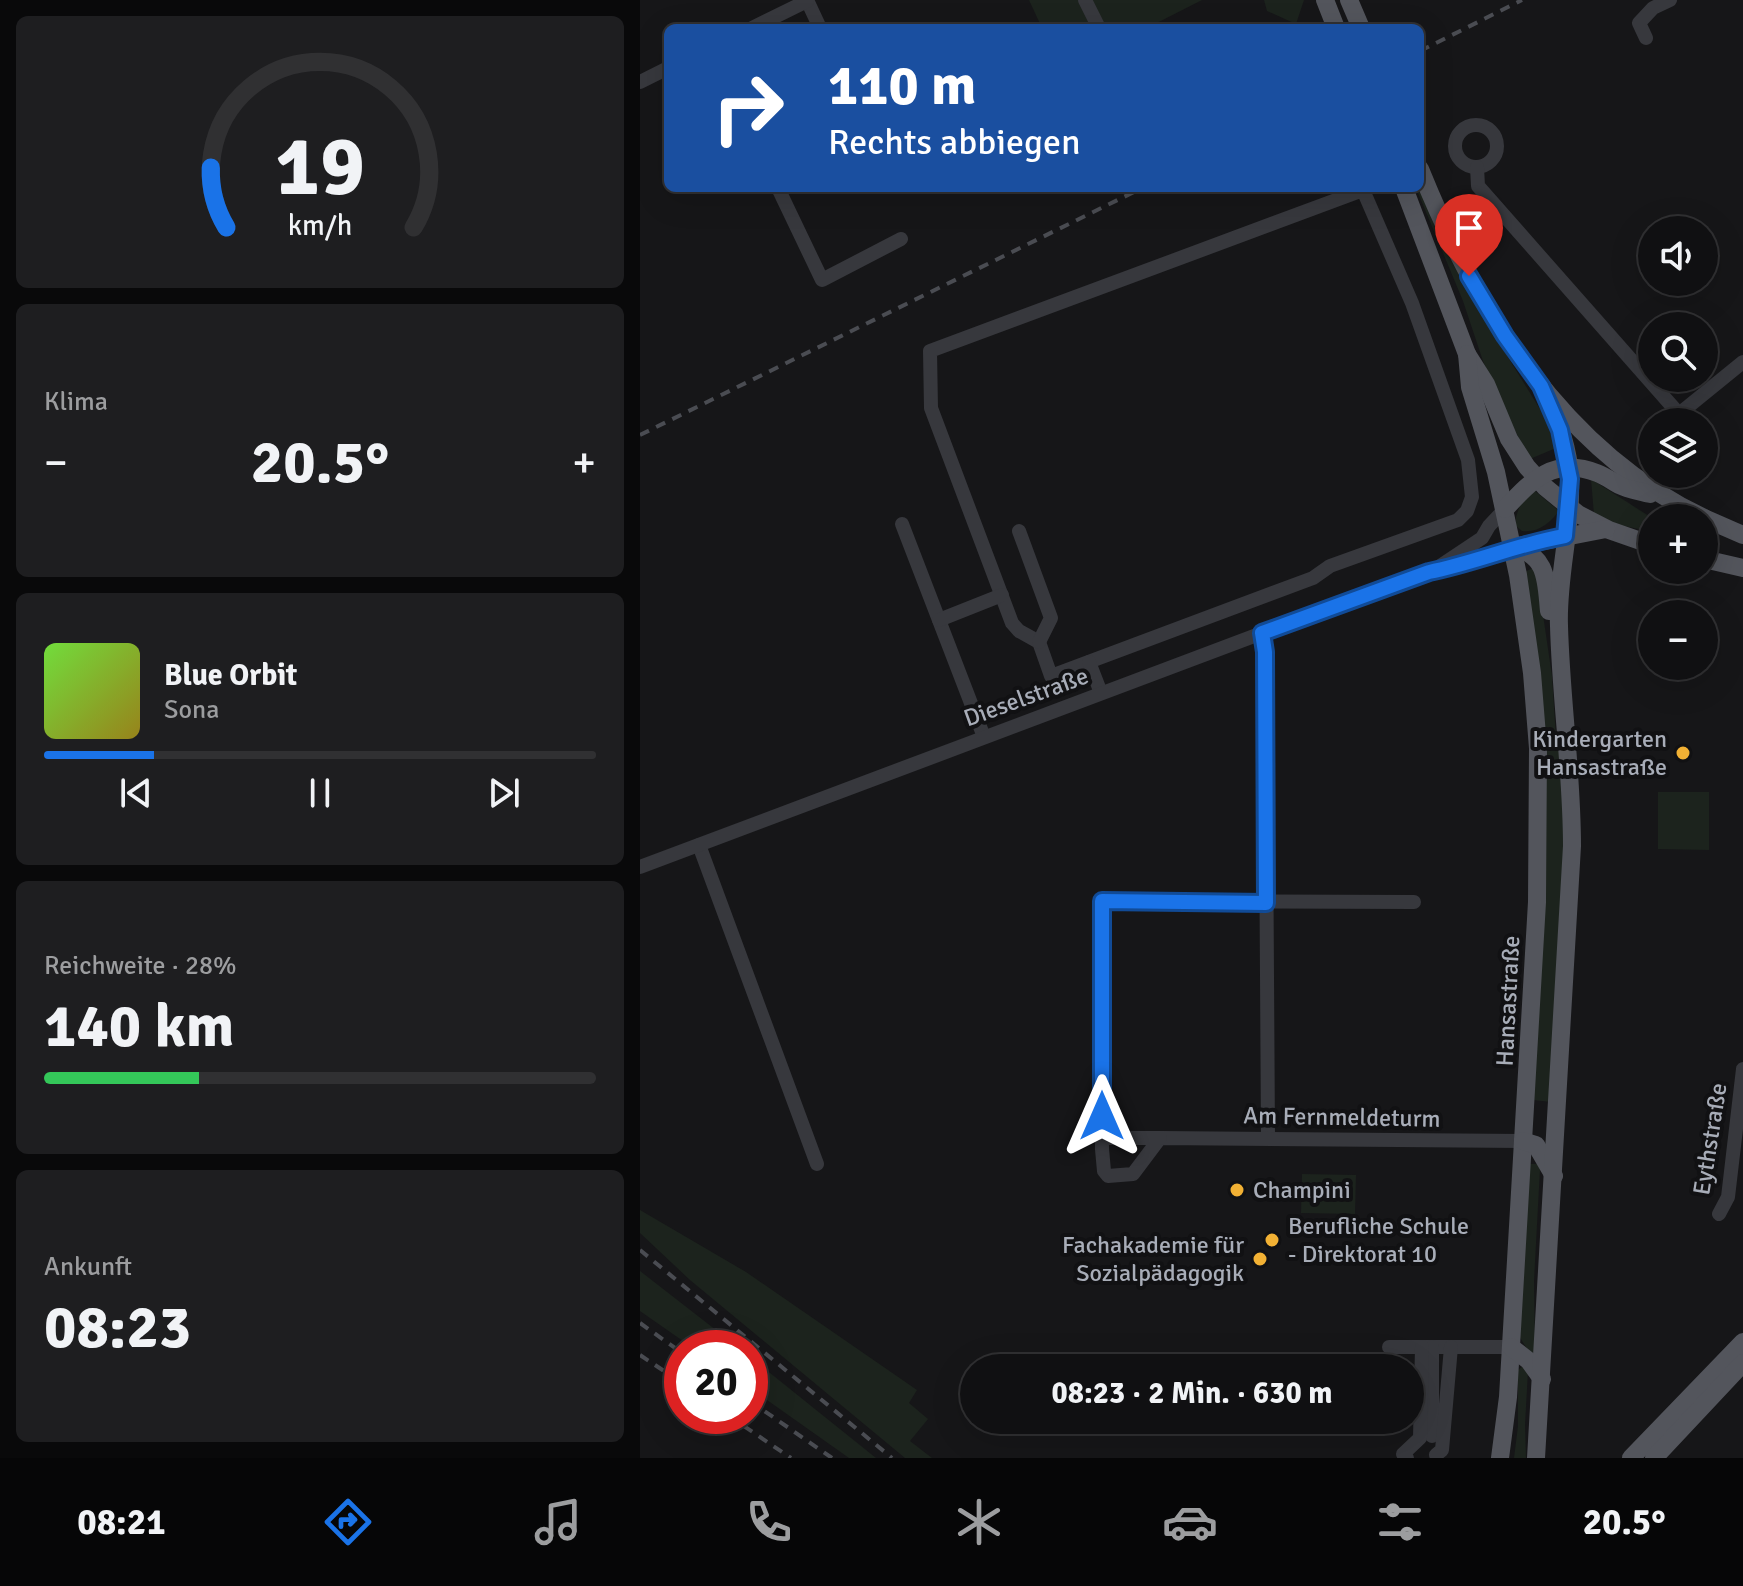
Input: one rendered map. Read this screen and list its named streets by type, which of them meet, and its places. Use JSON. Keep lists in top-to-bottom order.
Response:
{
  "streets": {
    "main road": ["Hansastraße"],
    "street": ["Dieselstraße", "Am Fernmeldeturm", "Eythstraße"]
  },
  "crossings": [
    ["Dieselstraße", "Hansastraße"],
    ["Hansastraße", "Am Fernmeldeturm"]
  ],
  "places": [
    "Kindergarten Hansastraße",
    "Champini",
    "Berufliche Schule - Direktorat 10",
    "Fachakademie für Sozialpädagogik"
  ],
  "page": {
    "turn": ["110 m", "Rechts abbiegen"],
    "map_buttons": ["+", "−"],
    "tile": [
      "Klima",
      ["Reichweite · 28%", "140 km"],
      ["Ankunft", "08:23"]
    ],
    "heat": ["−", "20.5°", "+"],
    "song": ["Blue Orbit", "Sona"],
    "limit": "20",
    "trip": "08:23 · 2 Min. · 630 m",
    "tabs": ["08:21", "20.5°"],
    "gauge": ["19", "km/h"]
  }
}
